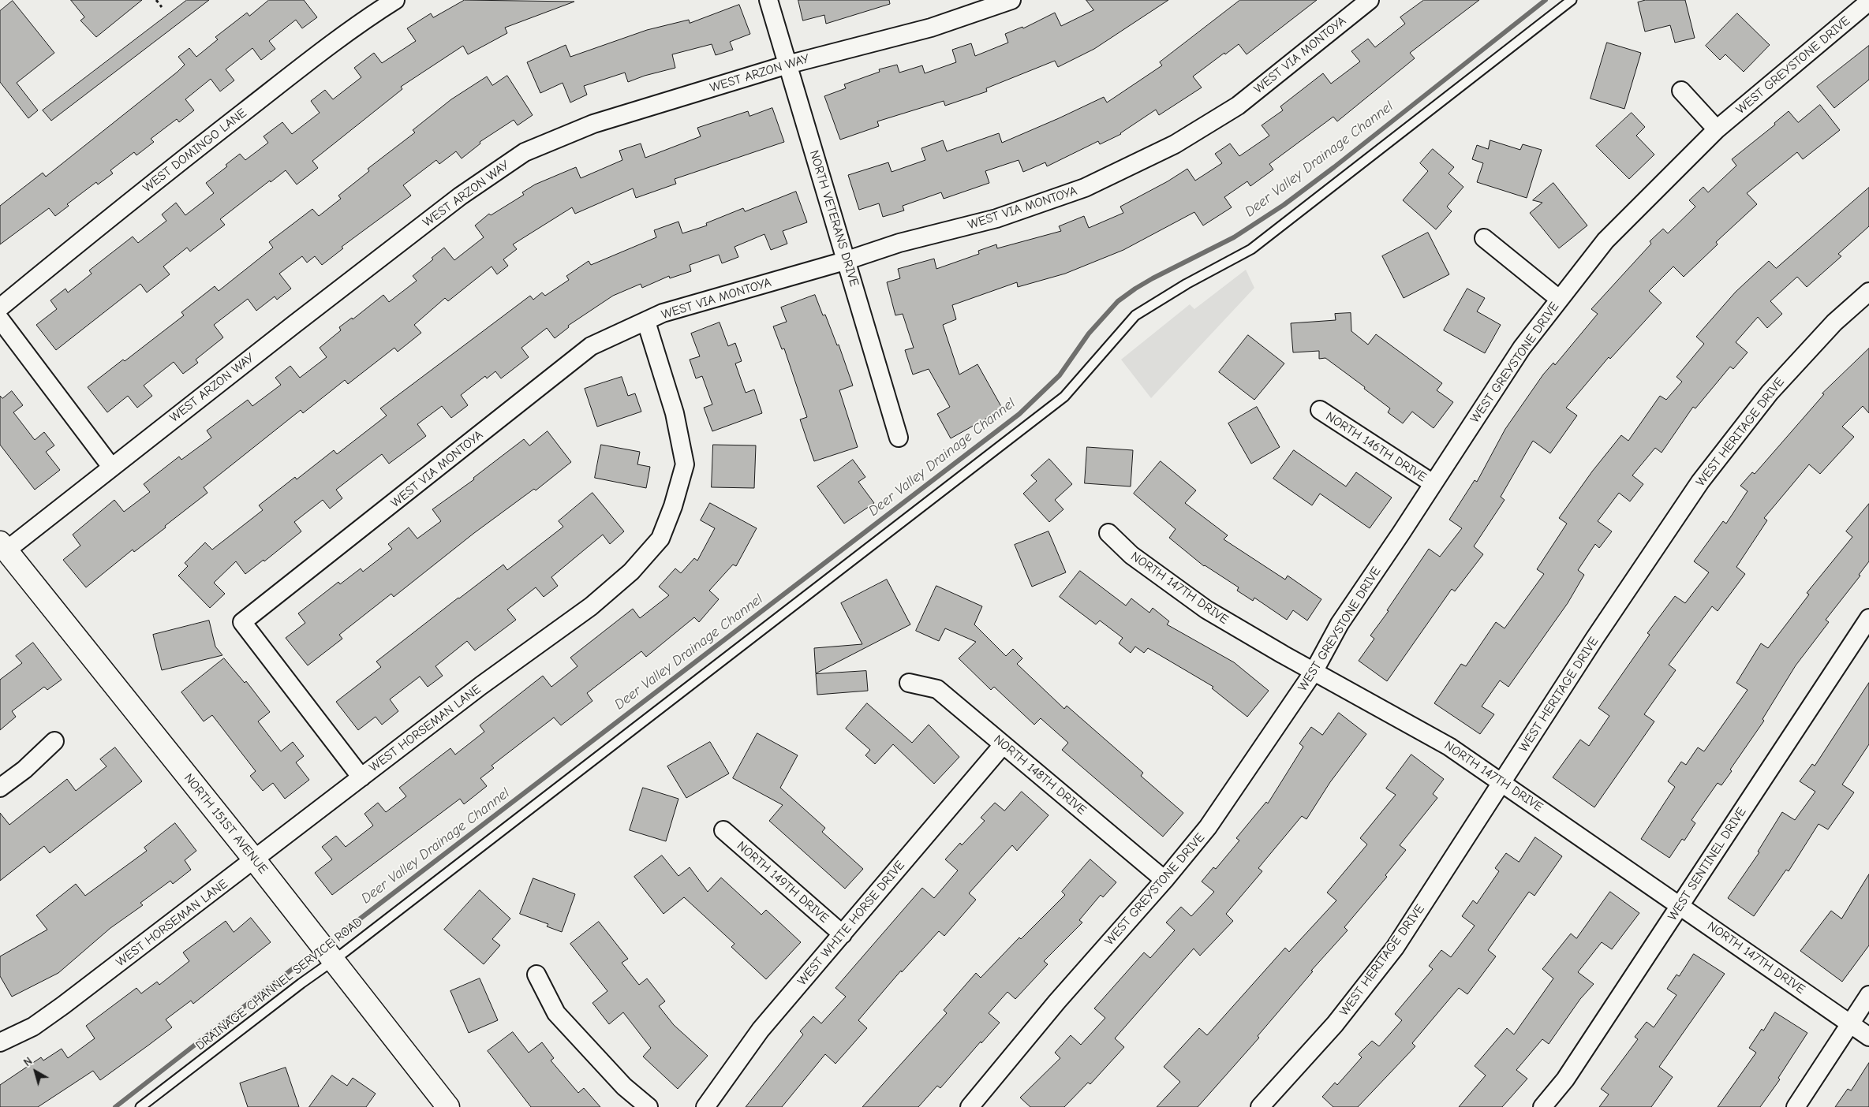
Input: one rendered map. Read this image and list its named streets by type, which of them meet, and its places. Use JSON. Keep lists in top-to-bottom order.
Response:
{
  "streets": {
    "street": [
      "WEST VIA MONTOYA",
      "WEST GREYSTONE DRIVE",
      "WEST ARZON WAY",
      "WEST DOMINGO LANE",
      "NORTH VETERANS DRIVE",
      "WEST HERITAGE DRIVE",
      "NORTH 146TH DRIVE",
      "NORTH 147TH DRIVE",
      "WEST HORSEMAN LANE",
      "NORTH 148TH DRIVE",
      "NORTH 151ST AVENUE",
      "WEST SENTINEL DRIVE",
      "NORTH 149TH DRIVE",
      "WEST WHITE HORSE DRIVE"
    ],
    "lane": ["DRAINAGE CHANNEL SERVICE ROAD"]
  },
  "crossings": [
    ["WEST VIA MONTOYA", "NORTH VETERANS DRIVE"],
    ["WEST VIA MONTOYA", "WEST HORSEMAN LANE"],
    ["WEST GREYSTONE DRIVE", "NORTH 146TH DRIVE"],
    ["WEST GREYSTONE DRIVE", "NORTH 147TH DRIVE"],
    ["WEST GREYSTONE DRIVE", "NORTH 148TH DRIVE"],
    ["WEST ARZON WAY", "NORTH VETERANS DRIVE"],
    ["WEST ARZON WAY", "NORTH 151ST AVENUE"],
    ["WEST HERITAGE DRIVE", "NORTH 147TH DRIVE"],
    ["NORTH 147TH DRIVE", "WEST SENTINEL DRIVE"],
    ["WEST HORSEMAN LANE", "NORTH 151ST AVENUE"],
    ["NORTH 148TH DRIVE", "WEST WHITE HORSE DRIVE"],
    ["NORTH 151ST AVENUE", "DRAINAGE CHANNEL SERVICE ROAD"],
    ["NORTH 149TH DRIVE", "WEST WHITE HORSE DRIVE"]
  ],
  "water": ["Deer Valley Drainage Channel"],
  "north": "top left"
}
